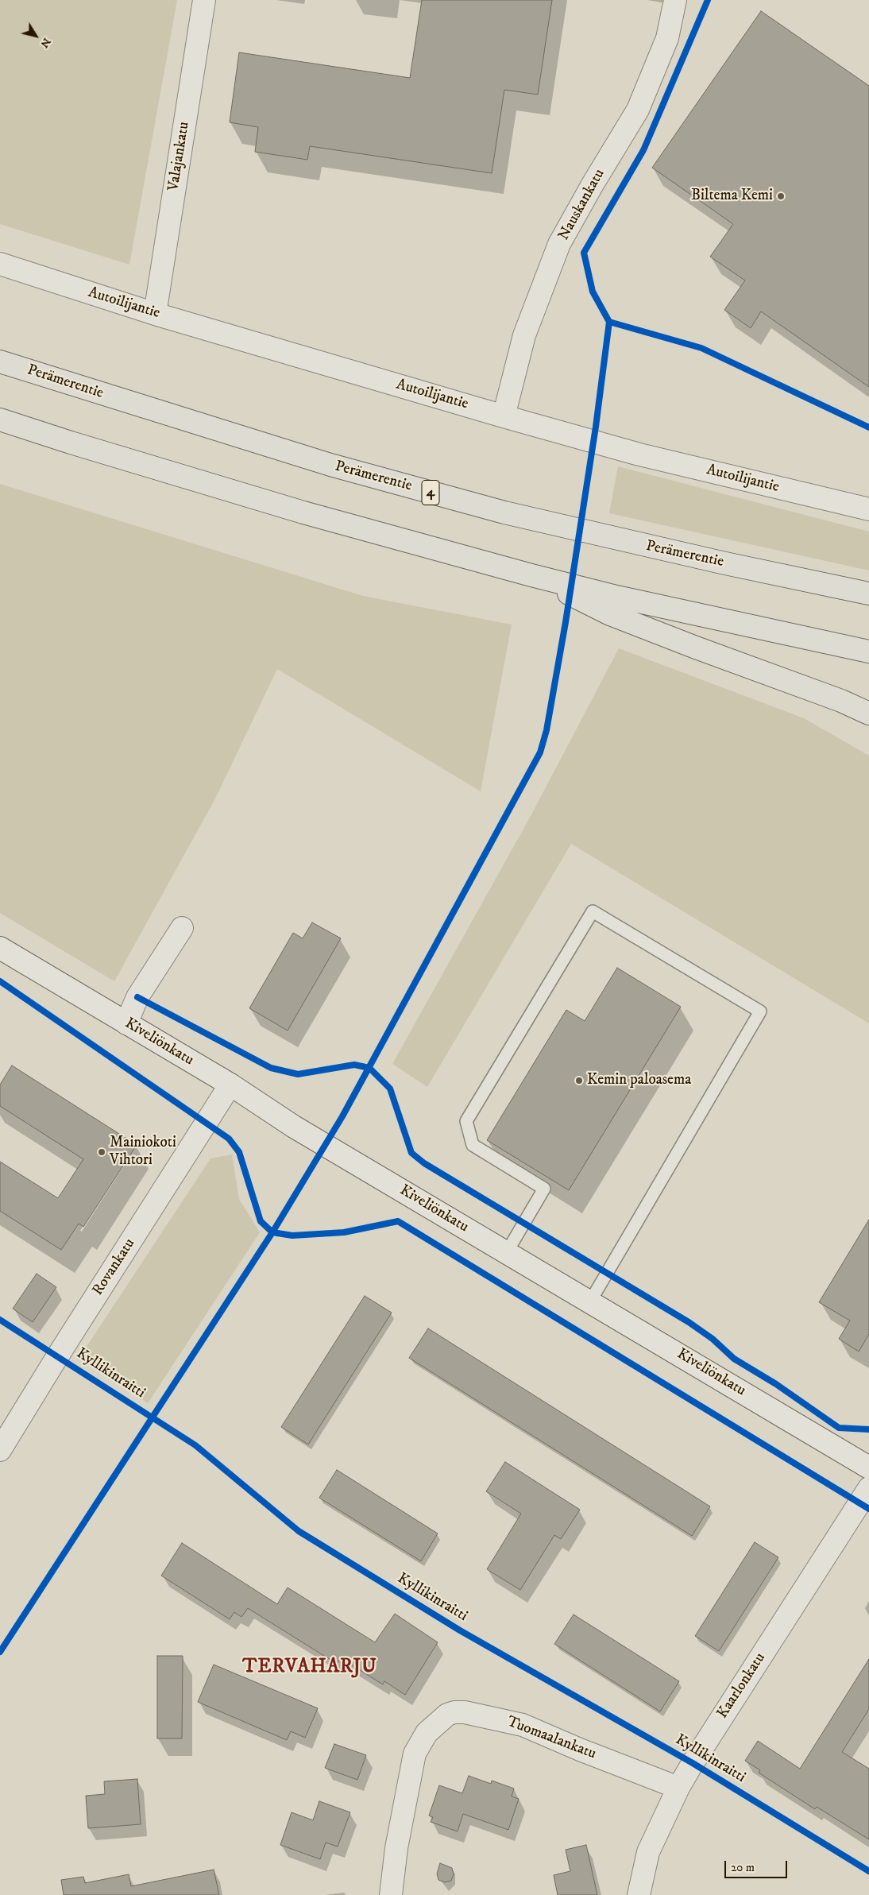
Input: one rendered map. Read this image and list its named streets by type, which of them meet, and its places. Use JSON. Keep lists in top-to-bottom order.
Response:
{
  "streets": {
    "highway": ["Perämerentie", "4"],
    "street": [
      "Valajankatu",
      "Nauskankatu",
      "Autoilijantie",
      "Kiveliönkatu",
      "Rovankatu",
      "Kaarlonkatu",
      "Tuomaalankatu"
    ],
    "cycle path": ["Kyllikinraitti"]
  },
  "crossings": [
    ["Valajankatu", "Autoilijantie"],
    ["Nauskankatu", "Autoilijantie"],
    ["Kiveliönkatu", "Rovankatu"],
    ["Kaarlonkatu", "Tuomaalankatu"]
  ],
  "districts": ["TERVAHARJU"],
  "places": ["Biltema Kemi", "Kemin paloasema", "Mainiokoti Vihtori"],
  "scale_bar": "20 m",
  "north": "bottom right"
}
